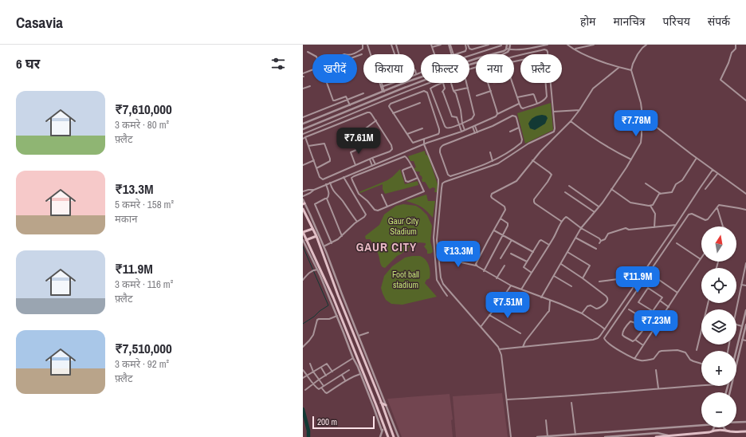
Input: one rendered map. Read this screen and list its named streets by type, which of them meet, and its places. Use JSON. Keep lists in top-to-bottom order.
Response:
{
  "districts": ["GAUR CITY"],
  "parks": ["Gaur City Stadium", "Foot ball stadium"],
  "scale_bar": "200 m",
  "north": "top",
  "page": {
    "header": "Casavia",
    "nav": [
      "होम",
      "मानचित्र",
      "परिचय",
      "संपर्क"
    ],
    "heading": "6 घर",
    "chip": [
      "खरीदें",
      "किराया",
      "फ़िल्टर",
      "नया",
      "फ़्लैट"
    ],
    "list": [
      {
        "name": "₹7,610,000",
        "note": "3 कमरे · 80 m² · फ़्लैट"
      },
      {
        "name": "₹13.3M",
        "note": "5 कमरे · 158 m² · मकान"
      },
      {
        "name": "₹11.9M",
        "note": "3 कमरे · 116 m² · फ़्लैट"
      },
      {
        "name": "₹7,510,000",
        "note": "3 कमरे · 92 m² · फ़्लैट"
      }
    ],
    "price": [
      "₹7.78M",
      "₹7.61M",
      "₹13.3M",
      "₹11.9M",
      "₹7.51M",
      "₹7.23M"
    ],
    "map_buttons": ["+", "−"],
    "scale": "200 m"
  }
}
